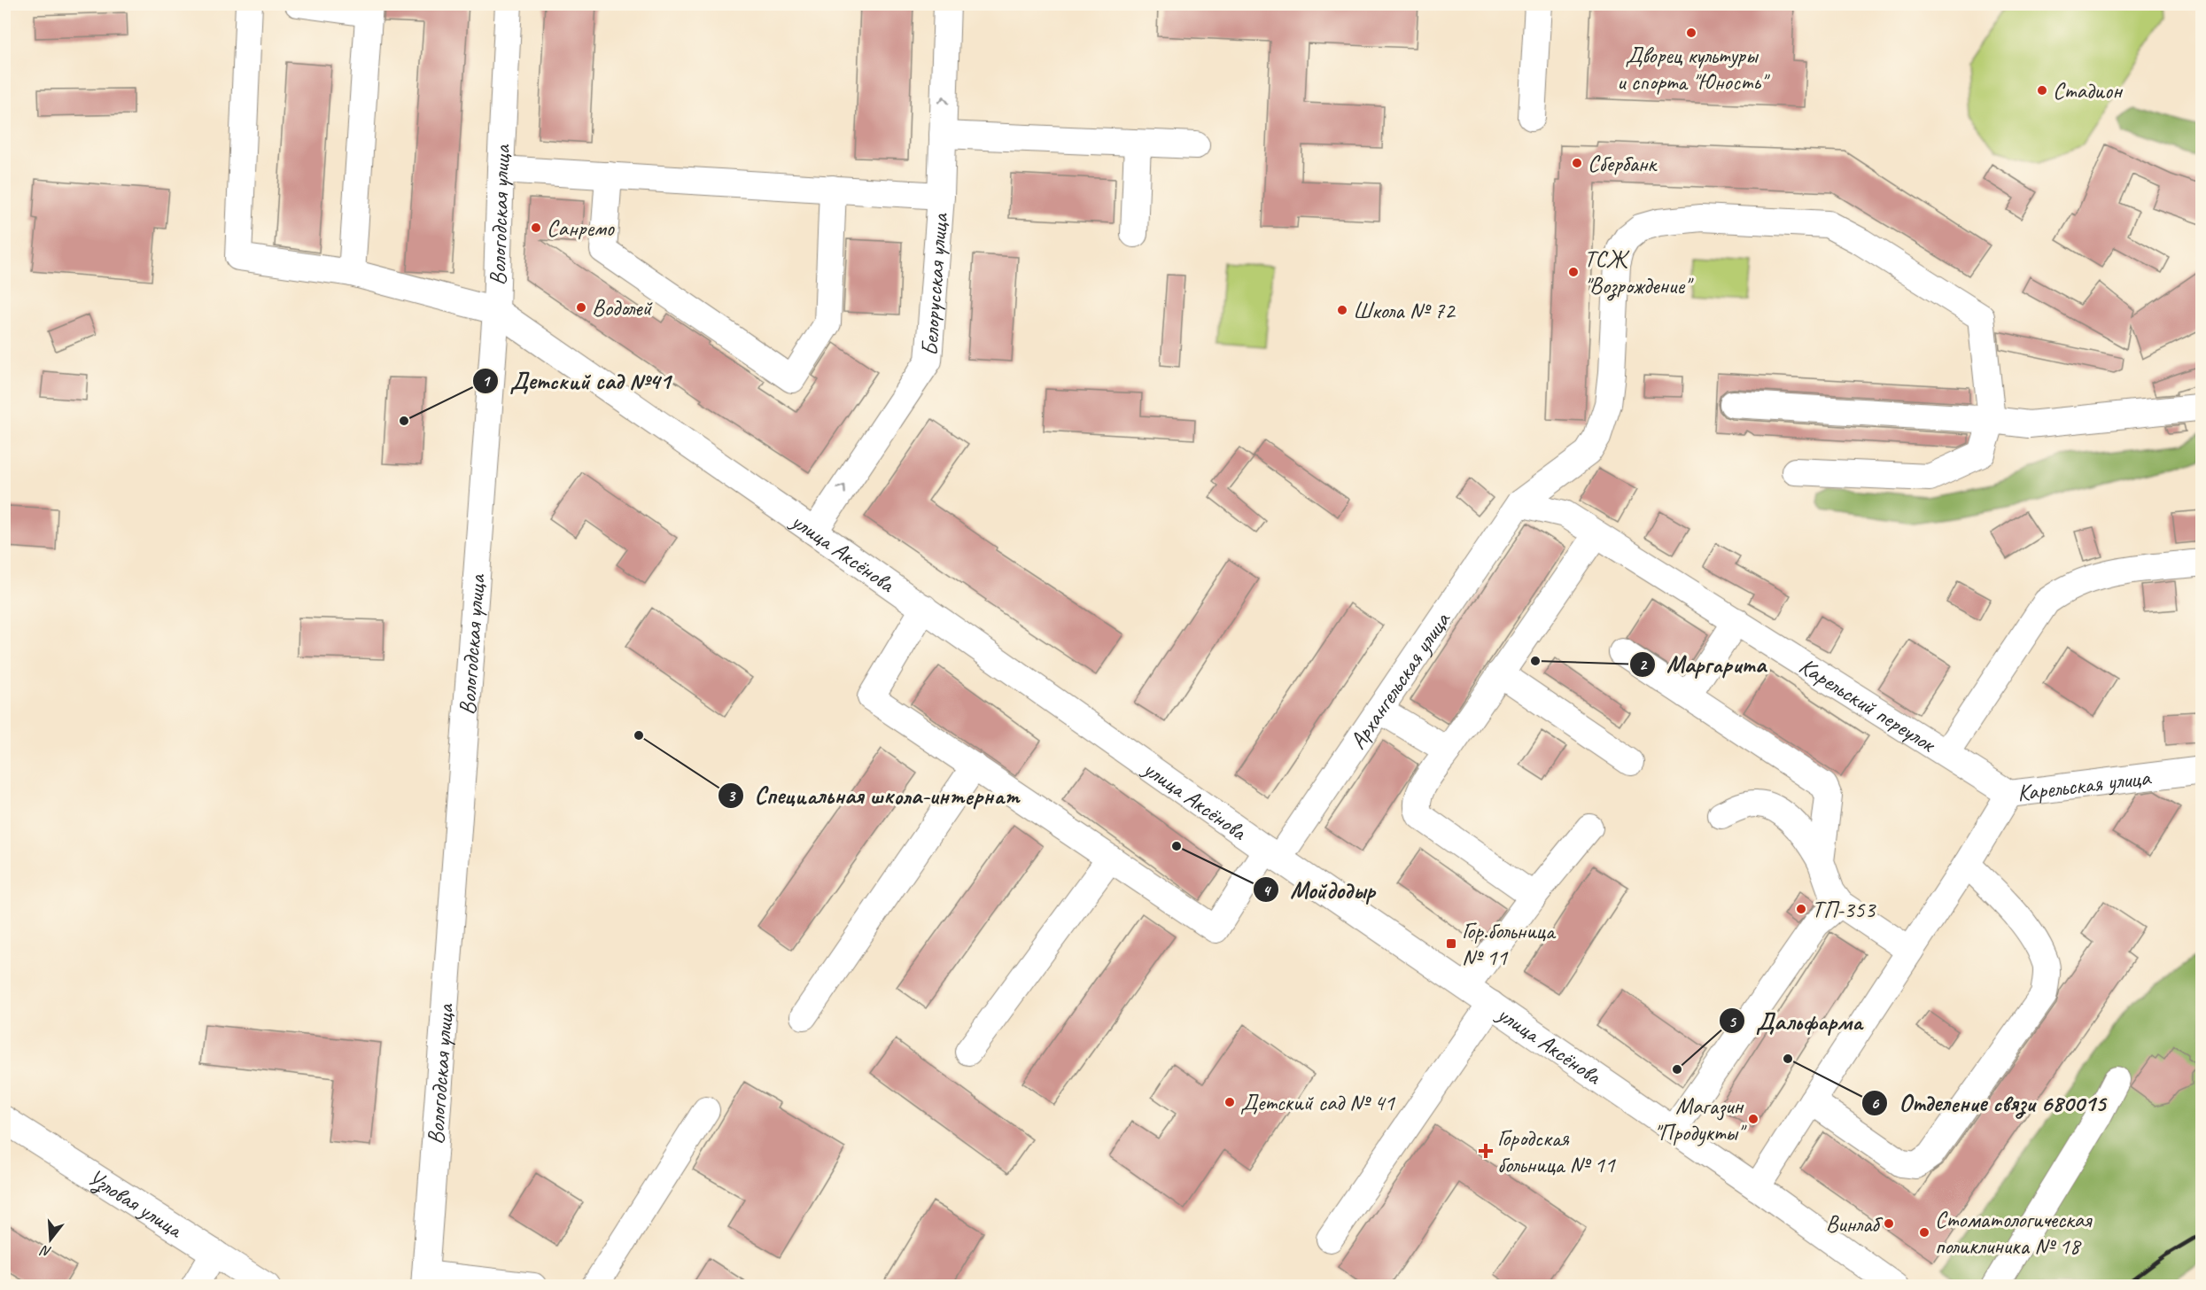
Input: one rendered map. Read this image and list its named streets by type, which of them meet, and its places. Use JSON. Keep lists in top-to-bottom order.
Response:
{
  "streets": {
    "street": [
      "Вологодская улица",
      "Белорусская улица",
      "улица Аксёнова",
      "Архангельская улица",
      "Карельский переулок",
      "Карельская улица",
      "Узловая улица"
    ]
  },
  "crossings": [
    ["Вологодская улица", "улица Аксёнова"],
    ["Белорусская улица", "улица Аксёнова"],
    ["улица Аксёнова", "Архангельская улица"],
    ["Архангельская улица", "Карельский переулок"],
    ["Карельский переулок", "Карельская улица"]
  ],
  "one_way": ["Белорусская улица"],
  "places": {
    "other": [
      "Дворец культуры и спорта \"Юность\"",
      "Стадион",
      "Сбербанк",
      "Санремо",
      "ТСЖ \"Возрождение\"",
      "Водолей",
      "Школа № 72",
      "Детский сад №41",
      "Маргарита",
      "Специальная школа-интернат",
      "Мойдодыр",
      "ТП-353",
      "Отделение связи 680015",
      "Дальфарма",
      "Детский сад № 41",
      "Магазин \"Продукты\"",
      "Винлаб",
      "Стоматологическая поликлиника № 18"
    ],
    "transit": ["Гор.больница № 11"],
    "health": ["Городская больница № 11"]
  },
  "north": "bottom"
}
